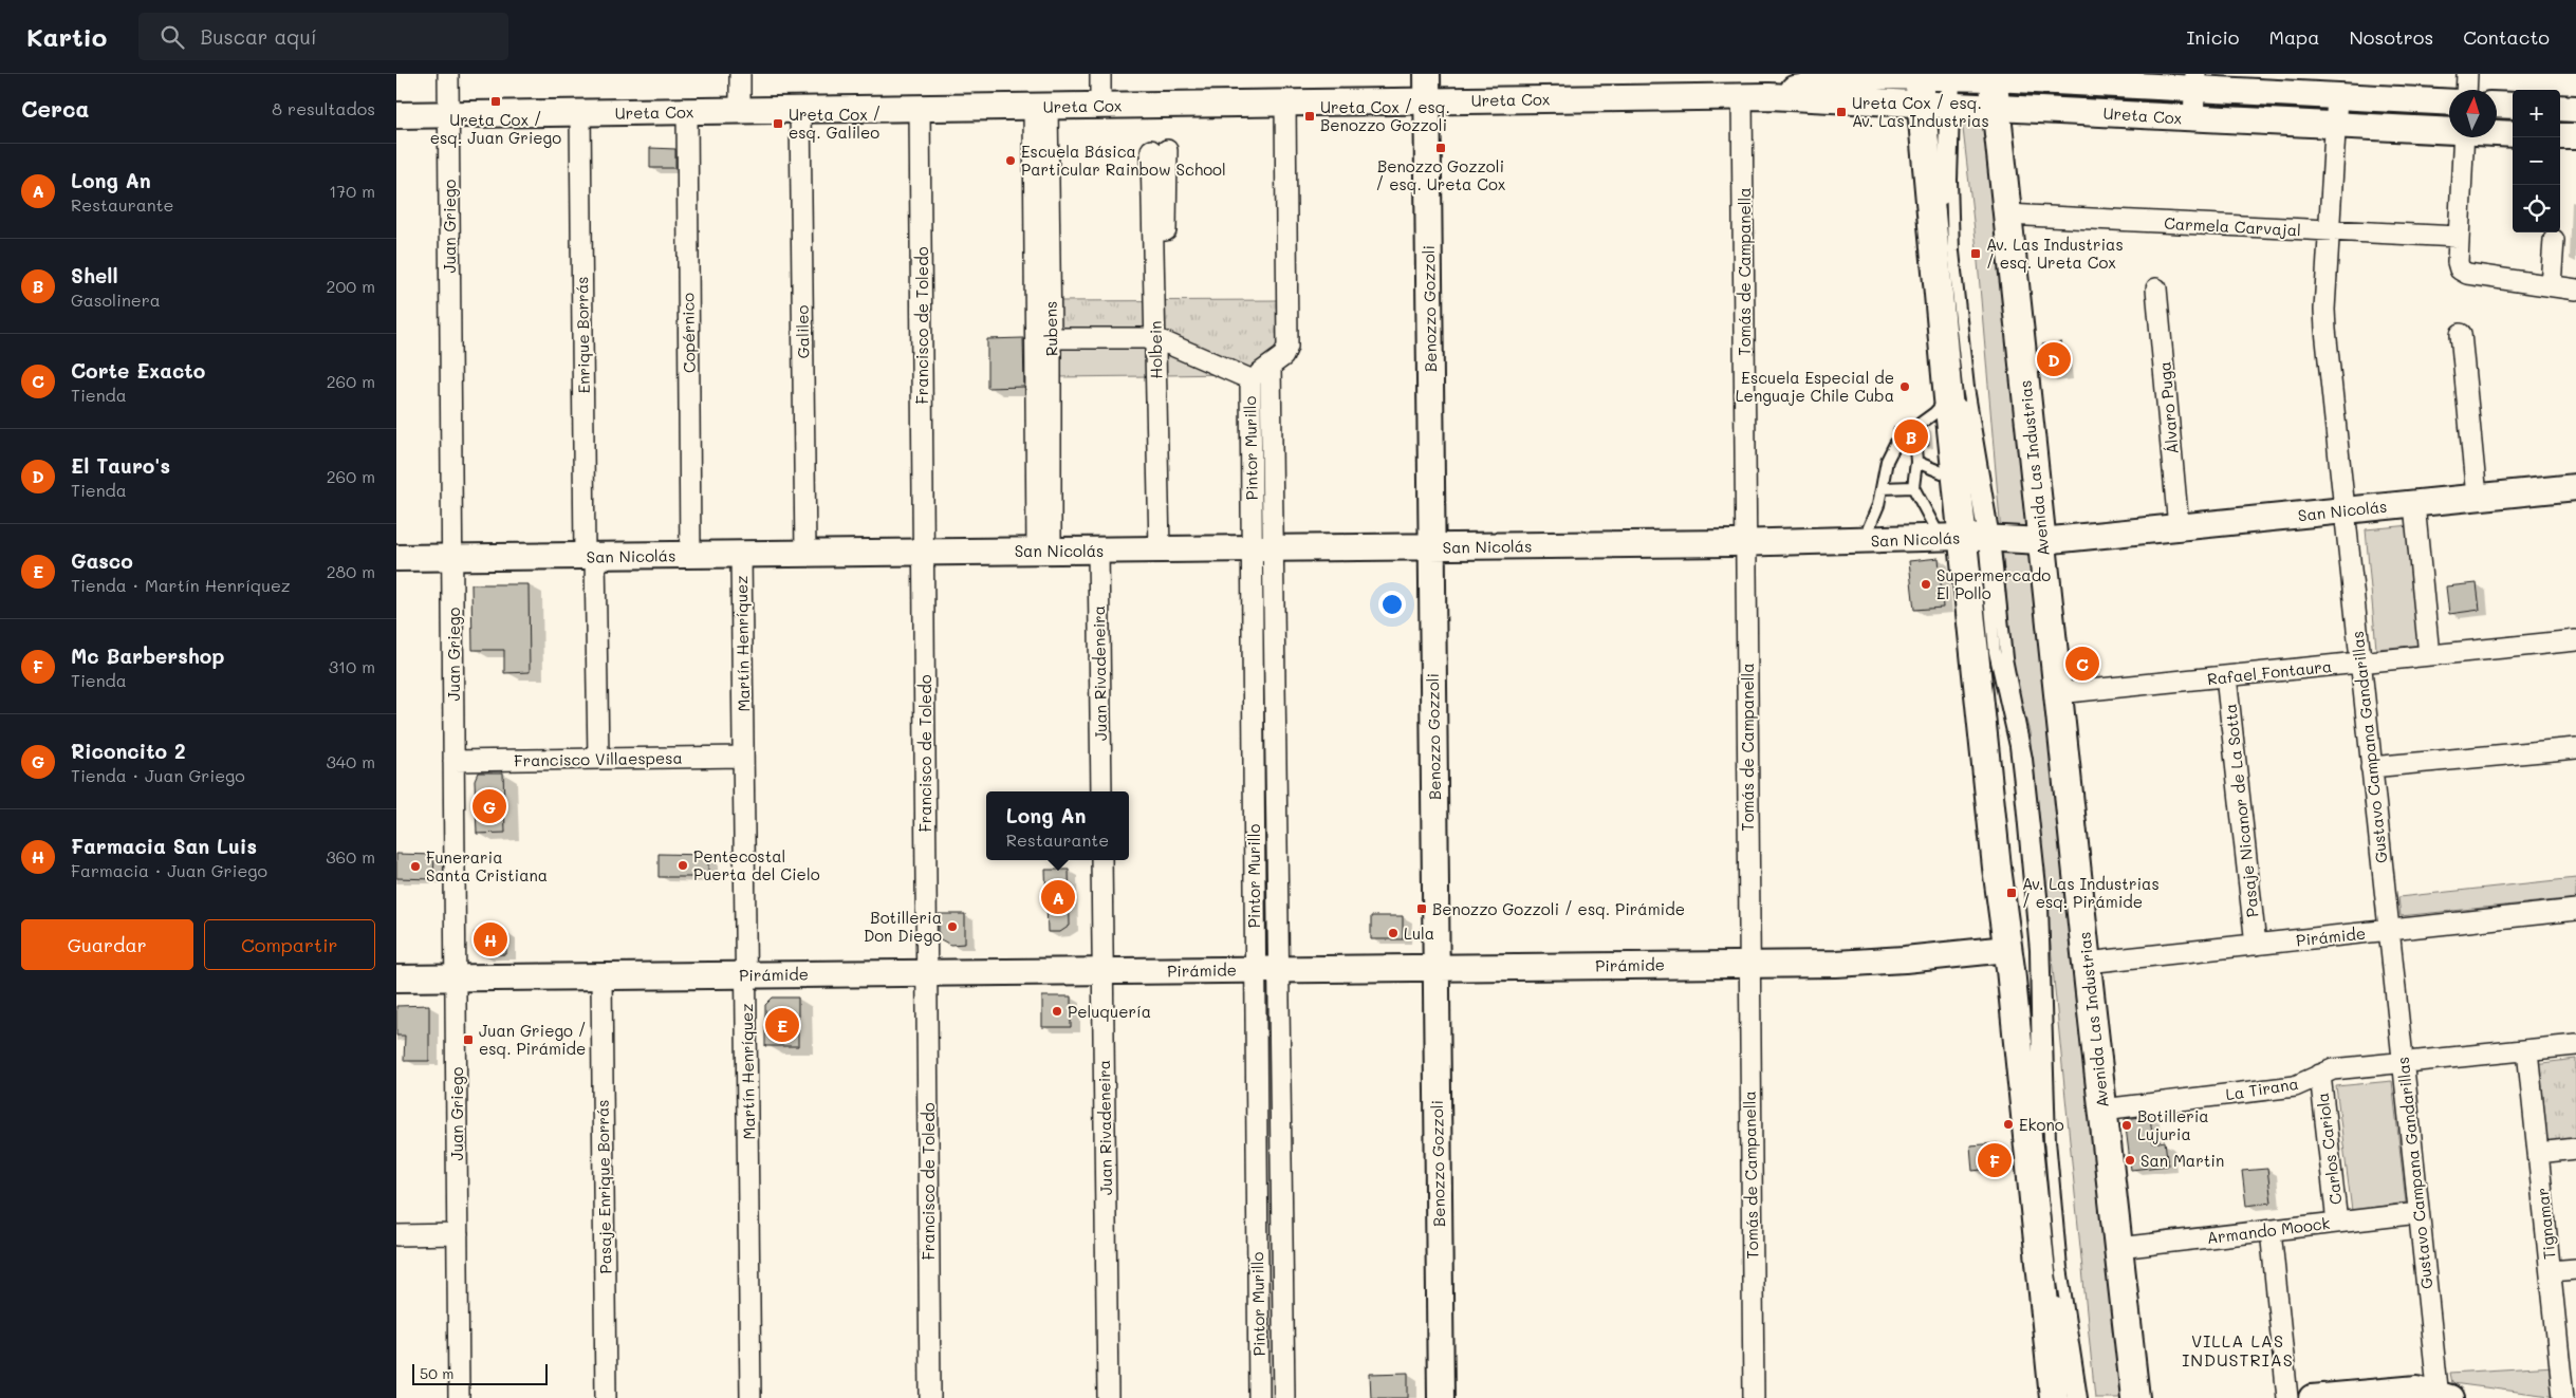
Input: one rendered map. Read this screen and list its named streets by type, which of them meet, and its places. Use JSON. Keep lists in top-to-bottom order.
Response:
{
  "streets": {
    "main road": ["Avenida Las Industrias"],
    "street": [
      "Ureta Cox",
      "Juan Griego",
      "Carmela Carvajal",
      "Tomás de Campanella",
      "Benozzo Gozzoli",
      "Francisco de Toledo",
      "Rubens",
      "Galileo",
      "Copérnico",
      "Enrique Borrás",
      "Holbein",
      "Álvaro Puga",
      "Pintor Murillo",
      "San Nicolás",
      "Martín Henríquez",
      "Rafael Fontaura",
      "Juan Rivadeneira",
      "Gustavo Campana Gandarillas",
      "Francisco Villaespesa",
      "Pasaje Nicanor de La Sotta",
      "Pirámide",
      "La Tirana",
      "Carlos Cariola",
      "Pasaje Enrique Borrás",
      "Tignamar",
      "Armando Moock"
    ]
  },
  "crossings": [
    ["Ureta Cox", "Juan Griego"],
    ["Ureta Cox", "Tomás de Campanella"],
    ["Ureta Cox", "Benozzo Gozzoli"],
    ["Ureta Cox", "Francisco de Toledo"],
    ["Ureta Cox", "Rubens"],
    ["Ureta Cox", "Galileo"],
    ["Ureta Cox", "Copérnico"],
    ["Ureta Cox", "Enrique Borrás"],
    ["Ureta Cox", "Pintor Murillo"],
    ["Ureta Cox", "Avenida Las Industrias"],
    ["Ureta Cox", "Gustavo Campana Gandarillas"],
    ["Juan Griego", "San Nicolás"],
    ["Juan Griego", "Francisco Villaespesa"],
    ["Juan Griego", "Pirámide"],
    ["Carmela Carvajal", "Avenida Las Industrias"],
    ["Carmela Carvajal", "Gustavo Campana Gandarillas"],
    ["Tomás de Campanella", "San Nicolás"],
    ["Tomás de Campanella", "Pirámide"],
    ["Benozzo Gozzoli", "San Nicolás"],
    ["Benozzo Gozzoli", "Pirámide"],
    ["Francisco de Toledo", "San Nicolás"],
    ["Francisco de Toledo", "Pirámide"],
    ["Rubens", "San Nicolás"],
    ["Galileo", "San Nicolás"],
    ["Copérnico", "San Nicolás"],
    ["Enrique Borrás", "San Nicolás"],
    ["Holbein", "San Nicolás"],
    ["Álvaro Puga", "San Nicolás"],
    ["Pintor Murillo", "San Nicolás"],
    ["Pintor Murillo", "Pirámide"],
    ["Avenida Las Industrias", "San Nicolás"],
    ["Avenida Las Industrias", "Rafael Fontaura"],
    ["Avenida Las Industrias", "Pirámide"],
    ["Avenida Las Industrias", "La Tirana"],
    ["Avenida Las Industrias", "Armando Moock"],
    ["San Nicolás", "Martín Henríquez"],
    ["San Nicolás", "Juan Rivadeneira"],
    ["San Nicolás", "Gustavo Campana Gandarillas"],
    ["Martín Henríquez", "Francisco Villaespesa"],
    ["Martín Henríquez", "Pirámide"],
    ["Rafael Fontaura", "Gustavo Campana Gandarillas"],
    ["Rafael Fontaura", "Pasaje Nicanor de La Sotta"],
    ["Juan Rivadeneira", "Pirámide"],
    ["Gustavo Campana Gandarillas", "Pirámide"],
    ["Gustavo Campana Gandarillas", "La Tirana"],
    ["Gustavo Campana Gandarillas", "Armando Moock"],
    ["Pasaje Nicanor de La Sotta", "Pirámide"],
    ["Pirámide", "Pasaje Enrique Borrás"],
    ["La Tirana", "Carlos Cariola"],
    ["La Tirana", "Tignamar"],
    ["Carlos Cariola", "Armando Moock"]
  ],
  "districts": ["VILLA LAS INDUSTRIAS"],
  "places": {
    "transit": [
      "Ureta Cox / esq. Juan Griego",
      "Ureta Cox / esq. Av. Las Industrias",
      "Ureta Cox / esq. Benozzo Gozzoli",
      "Ureta Cox / esq. Galileo",
      "Benozzo Gozzoli / esq. Ureta Cox",
      "Av. Las Industrias / esq. Ureta Cox",
      "Av. Las Industrias / esq. Pirámide",
      "Benozzo Gozzoli / esq. Pirámide",
      "Juan Griego / esq. Pirámide"
    ],
    "other": [
      "Escuela Básica Particular Rainbow School",
      "Escuela Especial de Lenguaje Chile Cuba",
      "Supermercado El Pollo",
      "Pentecostal Puerta del Cielo",
      "Funeraria Santa Cristiana",
      "Botilleria Don Diego",
      "Lula",
      "Peluquería",
      "Ekono",
      "Botilleria Lujuria",
      "San Martin"
    ]
  },
  "scale_bar": "50 m",
  "north": "top",
  "page": {
    "header": "Kartio",
    "search": "Buscar aquí",
    "nav": [
      "Inicio",
      "Mapa",
      "Nosotros",
      "Contacto"
    ],
    "heading": ["Cerca", "8 resultados"],
    "map_buttons": ["+", "−"],
    "list": [
      {
        "mark": "A",
        "name": "Long An",
        "note": "Restaurante",
        "value": "170 m"
      },
      {
        "mark": "B",
        "name": "Shell",
        "note": "Gasolinera",
        "value": "200 m"
      },
      {
        "mark": "C",
        "name": "Corte Exacto",
        "note": "Tienda",
        "value": "260 m"
      },
      {
        "mark": "D",
        "name": "El Tauro's",
        "note": "Tienda",
        "value": "260 m"
      },
      {
        "mark": "E",
        "name": "Gasco",
        "note": "Tienda · Martín Henríquez",
        "value": "280 m"
      },
      {
        "mark": "F",
        "name": "Mc Barbershop",
        "note": "Tienda",
        "value": "310 m"
      },
      {
        "mark": "G",
        "name": "Riconcito 2",
        "note": "Tienda · Juan Griego",
        "value": "340 m"
      },
      {
        "mark": "H",
        "name": "Farmacia San Luis",
        "note": "Farmacia · Juan Griego",
        "value": "360 m"
      }
    ],
    "pins": [
      "D",
      "B",
      "C",
      "G",
      "A",
      "H",
      "E",
      "F"
    ],
    "popup": ["Long An", "Restaurante"],
    "buttons": ["Guardar", "Compartir"],
    "scale": "50 m"
  }
}
